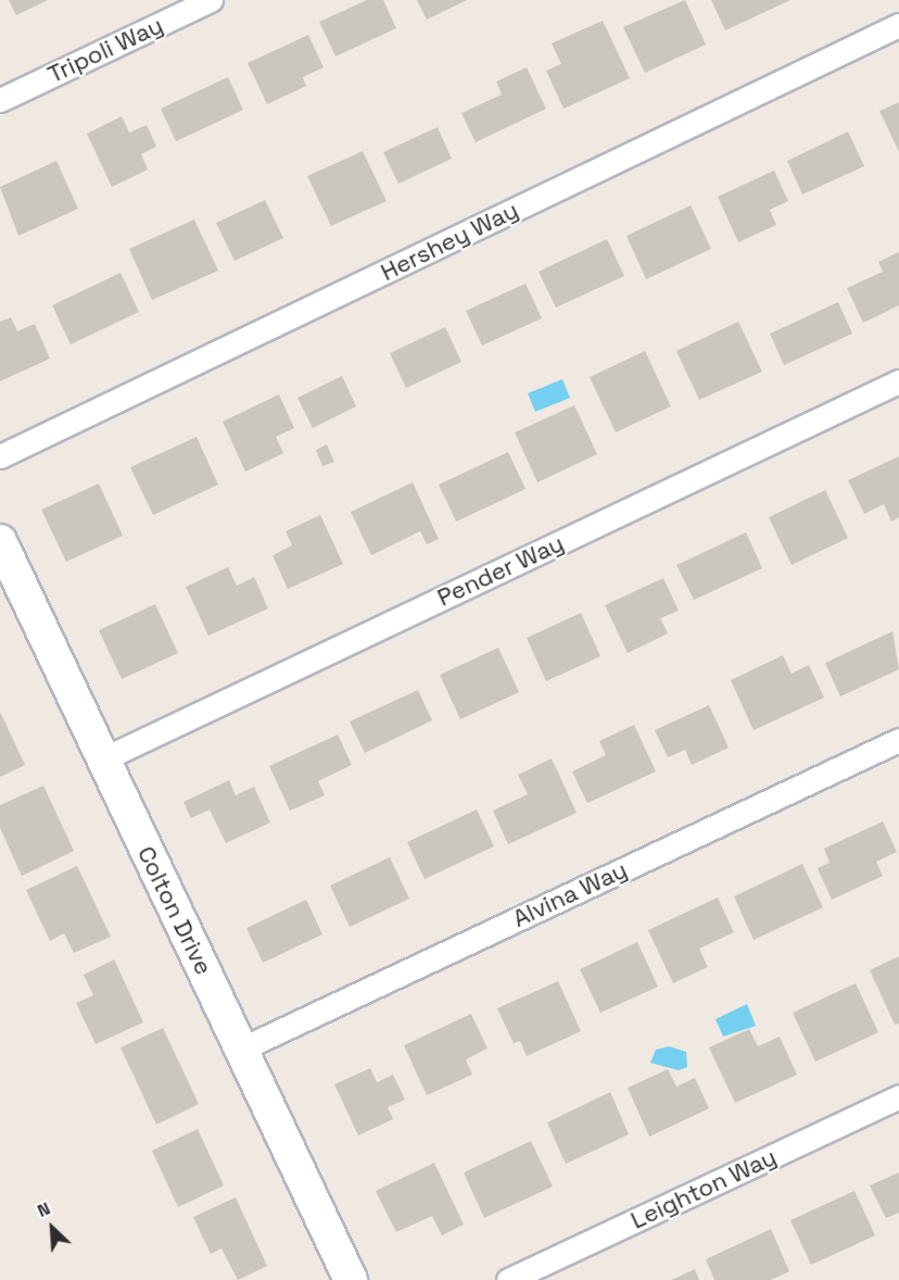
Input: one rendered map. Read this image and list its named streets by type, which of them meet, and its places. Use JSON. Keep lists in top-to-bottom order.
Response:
{
  "streets": {
    "street": [
      "Tripoli Way",
      "Hershey Way",
      "Pender Way",
      "Alvina Way",
      "Colton Drive",
      "Leighton Way"
    ]
  },
  "crossings": [
    ["Pender Way", "Colton Drive"],
    ["Alvina Way", "Colton Drive"]
  ],
  "north": "top left"
}
